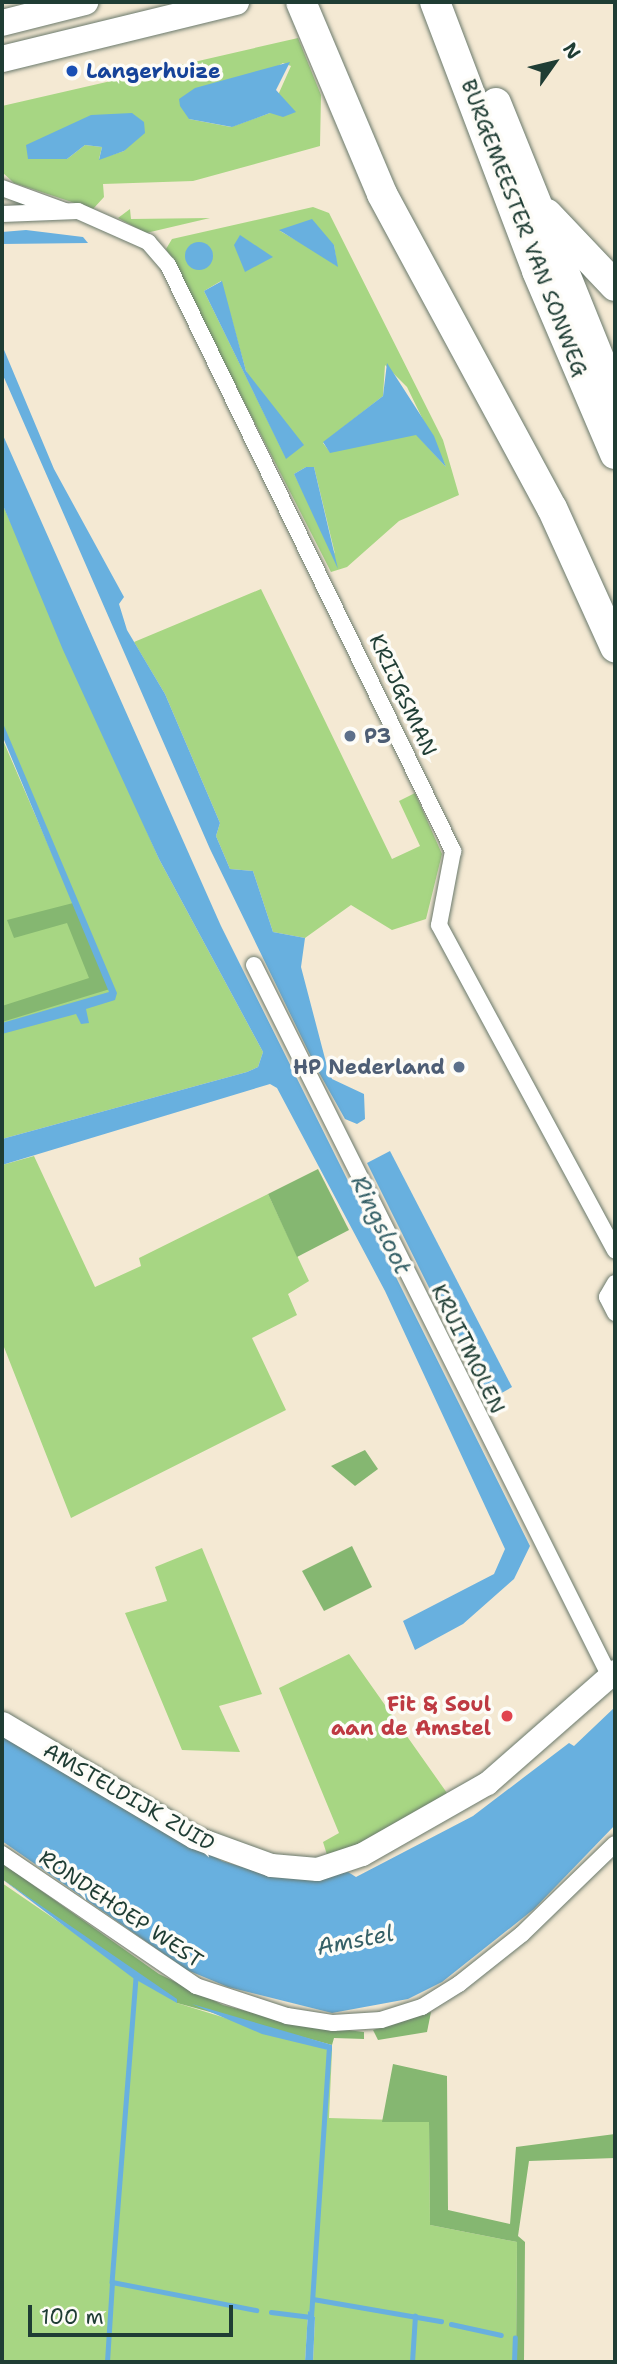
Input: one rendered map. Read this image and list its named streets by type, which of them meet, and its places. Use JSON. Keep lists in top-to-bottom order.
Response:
{
  "streets": {
    "highway": ["BURGEMEESTER VAN SONWEG"],
    "street": [
      "KRIJGSMAN",
      "KRUITMOLEN",
      "AMSTELDIJK ZUID",
      "RONDEHOEP WEST"
    ]
  },
  "crossings": [
    ["KRUITMOLEN", "AMSTELDIJK ZUID"]
  ],
  "water": ["Ringsloot", "Amstel"],
  "places": [
    "Langerhuize",
    "P3",
    "HP Nederland",
    "Fit & Soul aan de Amstel"
  ],
  "scale_bar": "100 m",
  "north": "top right"
}
